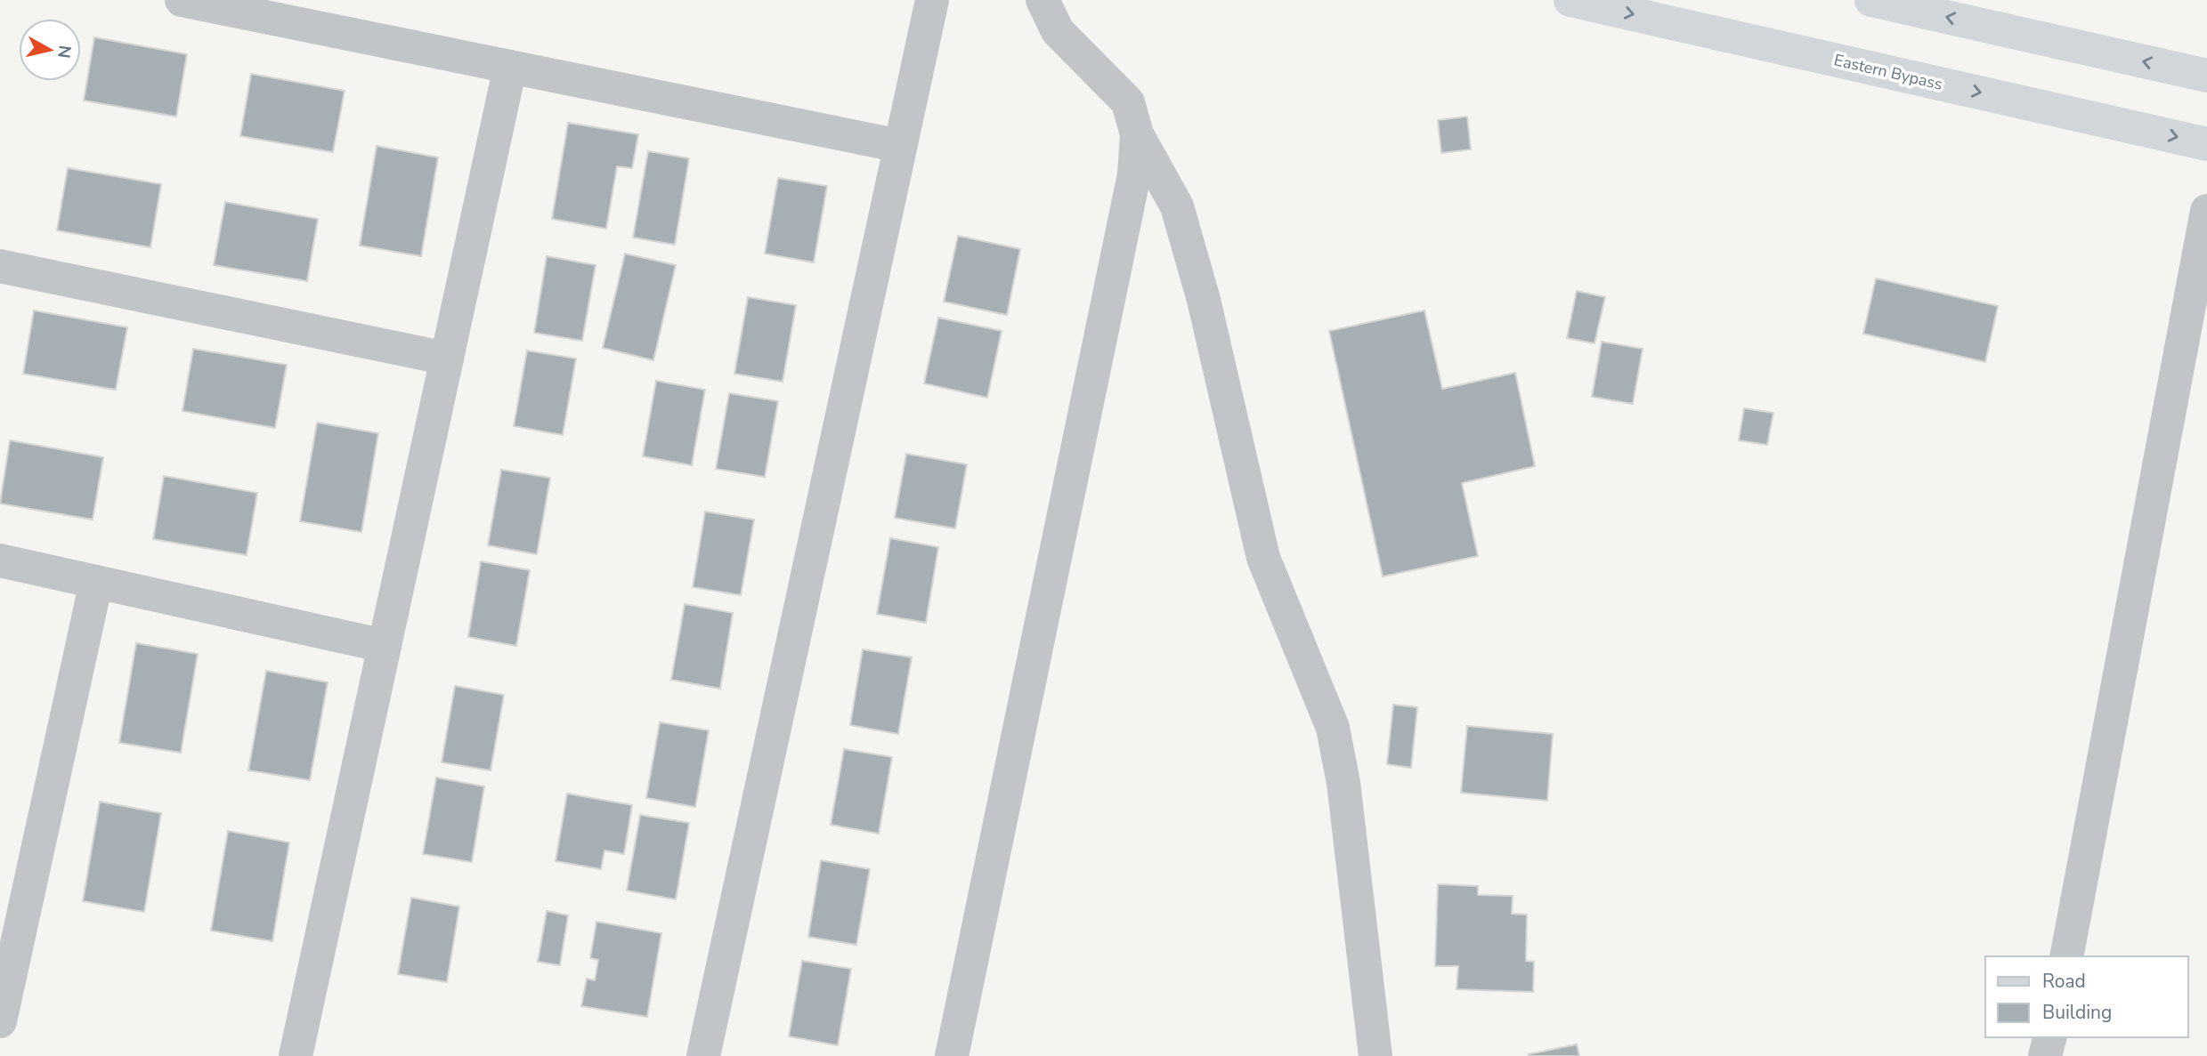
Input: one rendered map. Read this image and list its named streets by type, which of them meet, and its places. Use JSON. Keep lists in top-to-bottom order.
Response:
{
  "streets": {
    "main road": ["Eastern Bypass"]
  },
  "legend": ["Road", "Building"],
  "north": "right"
}
